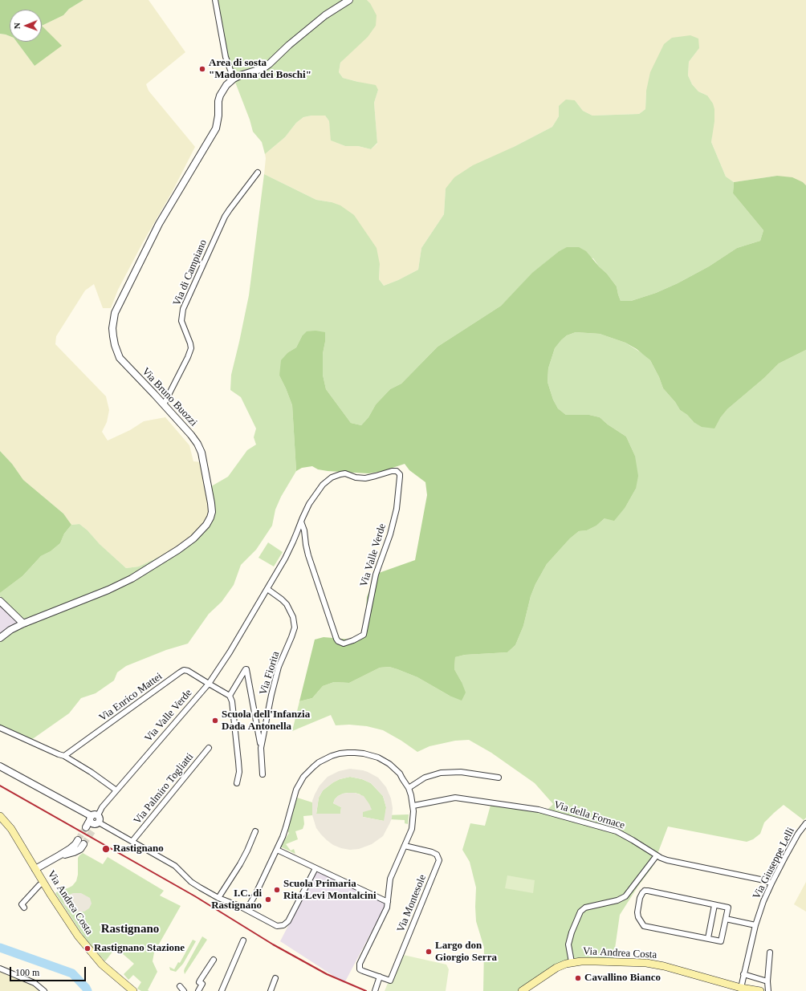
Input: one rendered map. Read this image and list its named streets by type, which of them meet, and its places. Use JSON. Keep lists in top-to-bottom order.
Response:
{
  "streets": {
    "main road": ["Via Andrea Costa"],
    "street": [
      "Via di Campiano",
      "Via Bruno Buozzi",
      "Via Valle Verde",
      "Via Fiorita",
      "Via Enrico Mattei",
      "Via Palmiro Togliatti",
      "Via della Fornace",
      "Via Giuseppe Lelli",
      "Via Montesole"
    ]
  },
  "crossings": [
    ["Via di Campiano", "Via Bruno Buozzi"],
    ["Via Valle Verde", "Via Fiorita"],
    ["Via Valle Verde", "Via Enrico Mattei"],
    ["Via della Fornace", "Via Giuseppe Lelli"],
    ["Via Giuseppe Lelli", "Via Andrea Costa"]
  ],
  "districts": ["Rastignano"],
  "places": [
    "Area di sosta \"Madonna dei Boschi\"",
    "Scuola dell'Infanzia Dada Antonella",
    "Rastignano",
    "Scuola Primaria Rita Levi Montalcini",
    "I.C. di Rastignano",
    "Rastignano Stazione",
    "Largo don Giorgio Serra",
    "Cavallino Bianco"
  ],
  "scale_bar": "100 m",
  "north": "left"
}
